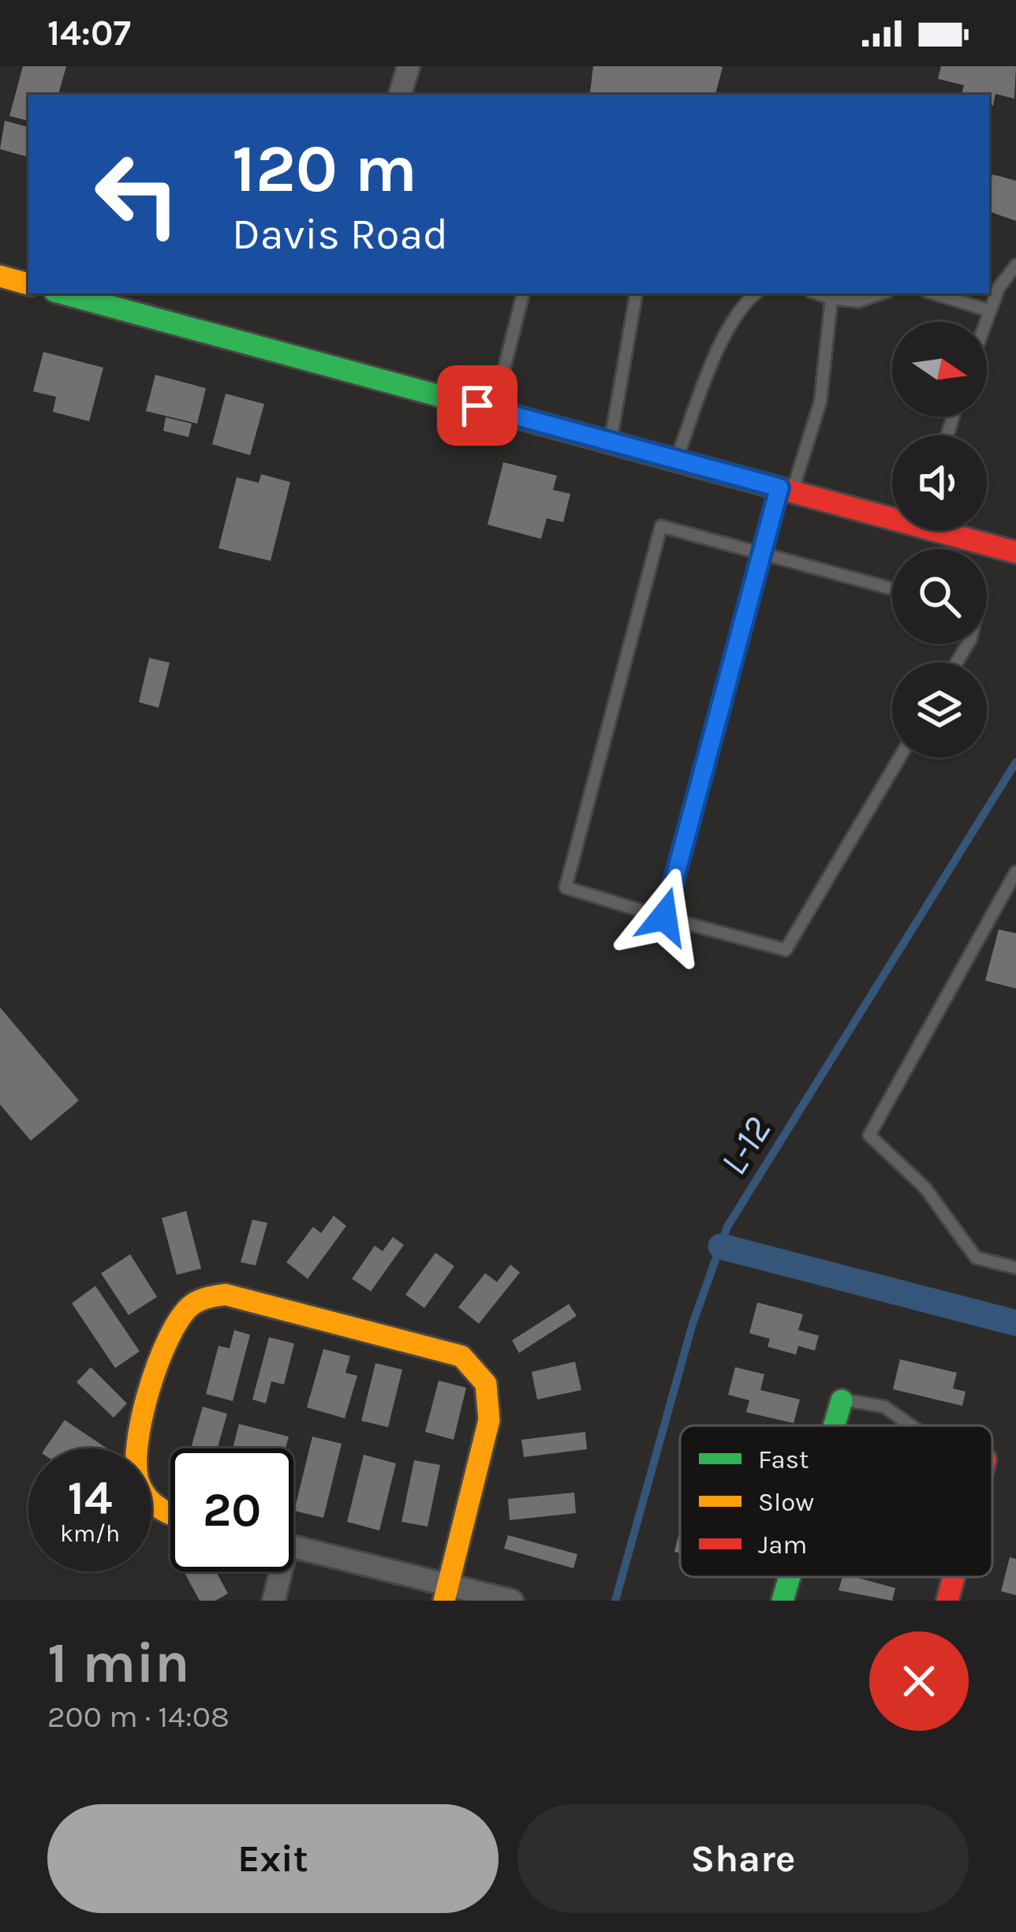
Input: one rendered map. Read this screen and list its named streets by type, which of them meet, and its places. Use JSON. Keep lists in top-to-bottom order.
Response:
{
  "water": ["L-12"],
  "legend": ["Fast", "Slow", "Jam"],
  "north": "right",
  "page": {
    "status": "14:07",
    "turn": ["120 m", "Davis Road"],
    "speed": "14 km/h",
    "limit": "20",
    "heading": ["1 min", "200 m · 14:08"],
    "buttons": ["Exit", "Share"]
  }
}
